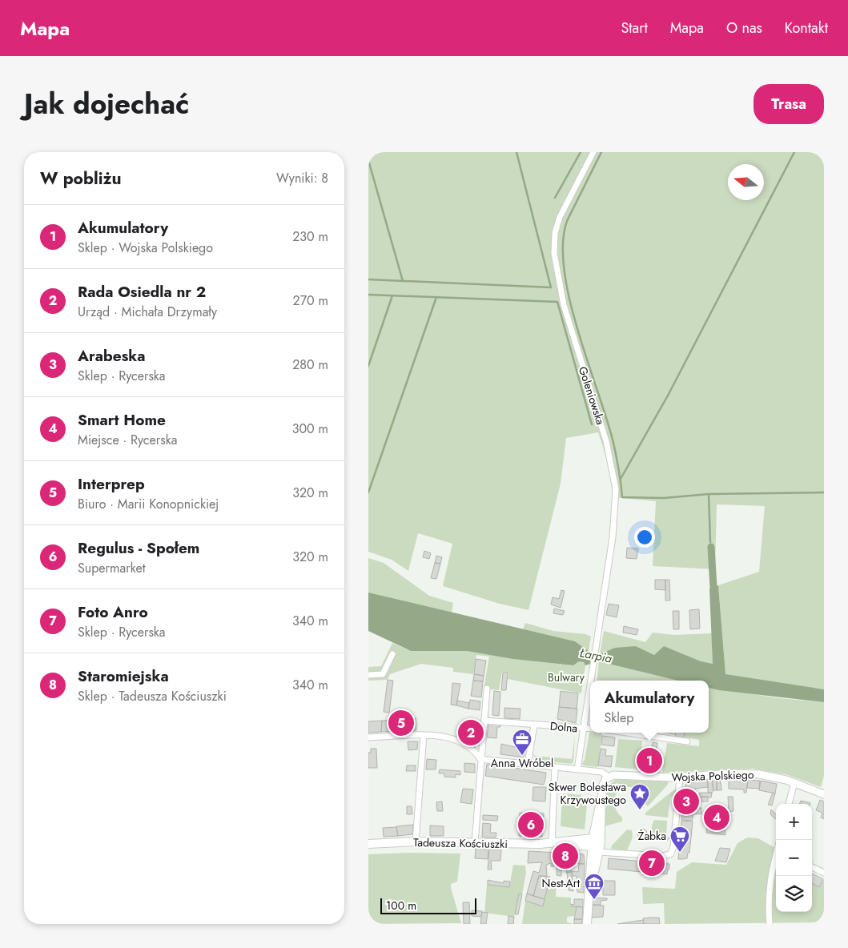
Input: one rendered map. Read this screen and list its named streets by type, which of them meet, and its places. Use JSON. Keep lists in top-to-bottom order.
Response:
{
  "streets": {
    "main road": ["Tadeusza Kościuszki"],
    "street": ["Goleniowska", "Dolna", "Wojska Polskiego"]
  },
  "crossings": [
    ["Goleniowska", "Dolna"],
    ["Dolna", "Wojska Polskiego"]
  ],
  "water": ["Łarpia"],
  "parks": ["Bulwary"],
  "places": {
    "office": ["Anna Wróbel"],
    "place": ["Skwer Bolesława Krzywoustego"],
    "supermarket": ["Żabka"],
    "museum": ["Nest-Art"]
  },
  "scale_bar": "100 m",
  "north": "left",
  "page": {
    "header": "Mapa",
    "nav": [
      "Start",
      "Mapa",
      "O nas",
      "Kontakt"
    ],
    "title": "Jak dojechać",
    "buttons": "Trasa",
    "heading": ["W pobliżu", "Wyniki: 8"],
    "list": [
      {
        "mark": "1",
        "name": "Akumulatory",
        "note": "Sklep · Wojska Polskiego",
        "value": "230 m"
      },
      {
        "mark": "2",
        "name": "Rada Osiedla nr 2",
        "note": "Urząd · Michała Drzymały",
        "value": "270 m"
      },
      {
        "mark": "3",
        "name": "Arabeska",
        "note": "Sklep · Rycerska",
        "value": "280 m"
      },
      {
        "mark": "4",
        "name": "Smart Home",
        "note": "Miejsce · Rycerska",
        "value": "300 m"
      },
      {
        "mark": "5",
        "name": "Interprep",
        "note": "Biuro · Marii Konopnickiej",
        "value": "320 m"
      },
      {
        "mark": "6",
        "name": "Regulus - Społem",
        "note": "Supermarket",
        "value": "320 m"
      },
      {
        "mark": "7",
        "name": "Foto Anro",
        "note": "Sklep · Rycerska",
        "value": "340 m"
      },
      {
        "mark": "8",
        "name": "Staromiejska",
        "note": "Sklep · Tadeusza Kościuszki",
        "value": "340 m"
      }
    ],
    "popup": ["Akumulatory", "Sklep"],
    "pins": [
      "5",
      "2",
      "1",
      "3",
      "4",
      "6",
      "8",
      "7"
    ],
    "map_buttons": ["+", "−"],
    "scale": "100 m"
  }
}
